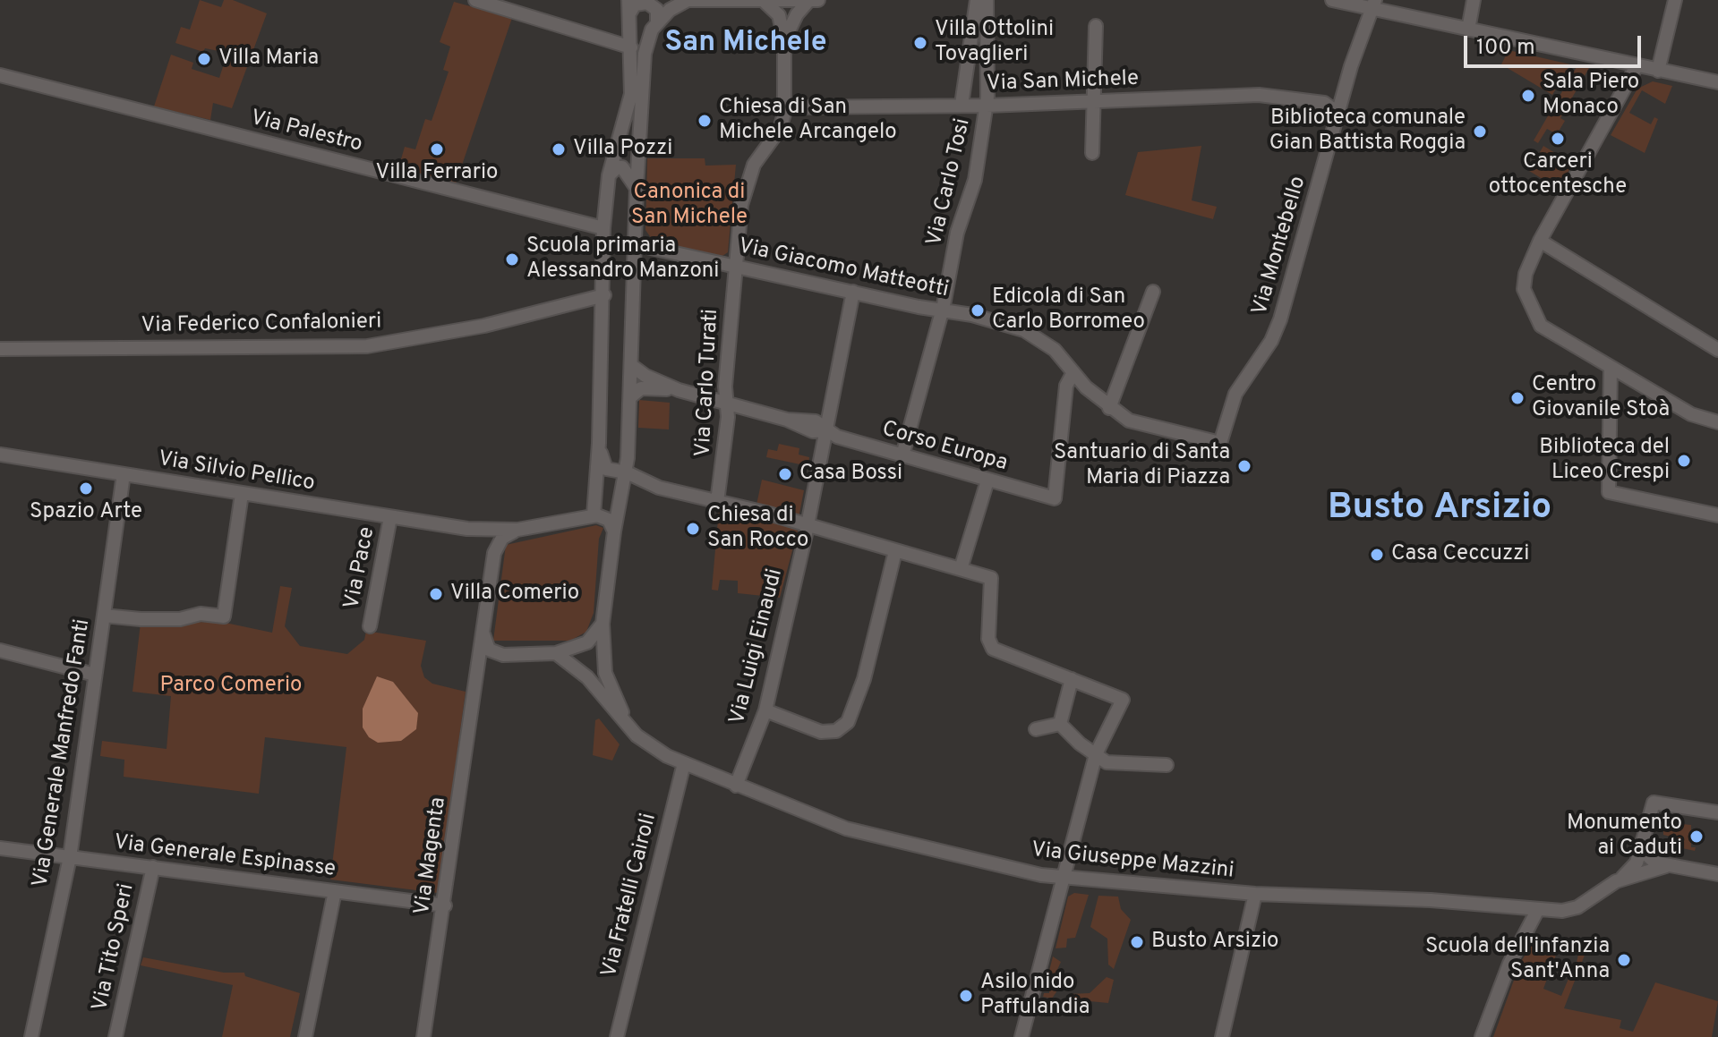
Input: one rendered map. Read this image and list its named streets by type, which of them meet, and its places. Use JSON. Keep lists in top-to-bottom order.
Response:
{
  "streets": {
    "street": [
      "Via San Michele",
      "Via Palestro",
      "Via Carlo Tosi",
      "Via Montebello",
      "Via Giacomo Matteotti",
      "Via Federico Confalonieri",
      "Via Carlo Turati",
      "Corso Europa",
      "Via Silvio Pellico",
      "Via Pace",
      "Via Luigi Einaudi",
      "Via Generale Manfredo Fanti",
      "Via Magenta",
      "Via Generale Espinasse",
      "Via Giuseppe Mazzini",
      "Via Fratelli Cairoli",
      "Via Tito Speri"
    ]
  },
  "crossings": [
    ["Via San Michele", "Via Carlo Tosi"],
    ["Via San Michele", "Via Montebello"],
    ["Via San Michele", "Via Carlo Turati"],
    ["Via Carlo Tosi", "Via Giacomo Matteotti"],
    ["Via Carlo Tosi", "Corso Europa"],
    ["Via Montebello", "Via Giacomo Matteotti"],
    ["Via Giacomo Matteotti", "Via Carlo Turati"],
    ["Via Giacomo Matteotti", "Corso Europa"],
    ["Via Giacomo Matteotti", "Via Luigi Einaudi"],
    ["Via Giacomo Matteotti", "Via Giuseppe Mazzini"],
    ["Via Carlo Turati", "Corso Europa"],
    ["Corso Europa", "Via Luigi Einaudi"],
    ["Corso Europa", "Via Giuseppe Mazzini"],
    ["Via Silvio Pellico", "Via Pace"],
    ["Via Silvio Pellico", "Via Generale Manfredo Fanti"],
    ["Via Silvio Pellico", "Via Magenta"],
    ["Via Silvio Pellico", "Via Giuseppe Mazzini"],
    ["Via Luigi Einaudi", "Via Giuseppe Mazzini"],
    ["Via Generale Manfredo Fanti", "Via Generale Espinasse"],
    ["Via Magenta", "Via Generale Espinasse"],
    ["Via Magenta", "Via Giuseppe Mazzini"],
    ["Via Generale Espinasse", "Via Tito Speri"],
    ["Via Giuseppe Mazzini", "Via Fratelli Cairoli"]
  ],
  "districts": ["San Michele", "Busto Arsizio"],
  "parks": ["Canonica di San Michele", "Parco Comerio"],
  "places": [
    "Villa Ottolini Tovaglieri",
    "Villa Maria",
    "Sala Piero Monaco",
    "Chiesa di San Michele Arcangelo",
    "Biblioteca comunale Gian Battista Roggia",
    "Carceri ottocentesche",
    "Villa Ferrario",
    "Villa Pozzi",
    "Scuola primaria Alessandro Manzoni",
    "Edicola di San Carlo Borromeo",
    "Centro Giovanile Stoà",
    "Biblioteca del Liceo Crespi",
    "Santuario di Santa Maria di Piazza",
    "Casa Bossi",
    "Spazio Arte",
    "Chiesa di San Rocco",
    "Casa Ceccuzzi",
    "Villa Comerio",
    "Monumento ai Caduti",
    "Busto Arsizio",
    "Scuola dell'infanzia Sant'Anna",
    "Asilo nido Paffulandia"
  ],
  "scale_bar": "100 m"
}
